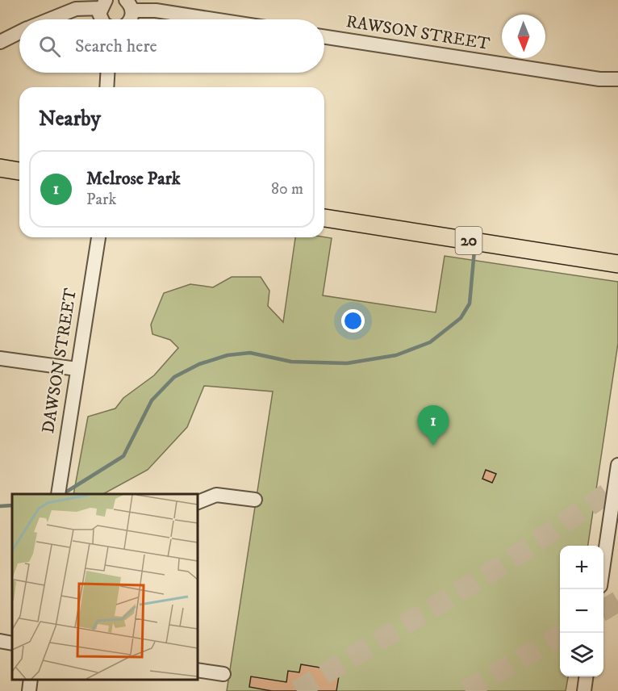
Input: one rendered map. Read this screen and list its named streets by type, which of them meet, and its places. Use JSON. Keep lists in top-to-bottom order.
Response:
{
  "streets": {
    "main road": ["20"],
    "street": ["RAWSON STREET", "DAWSON STREET"]
  },
  "north": "bottom",
  "page": {
    "search": "Search here",
    "heading": "Nearby",
    "list": [
      {
        "mark": "1",
        "name": "Melrose Park",
        "note": "Park",
        "value": "80 m"
      }
    ],
    "pins": "1",
    "map_buttons": ["+", "−"]
  }
}
